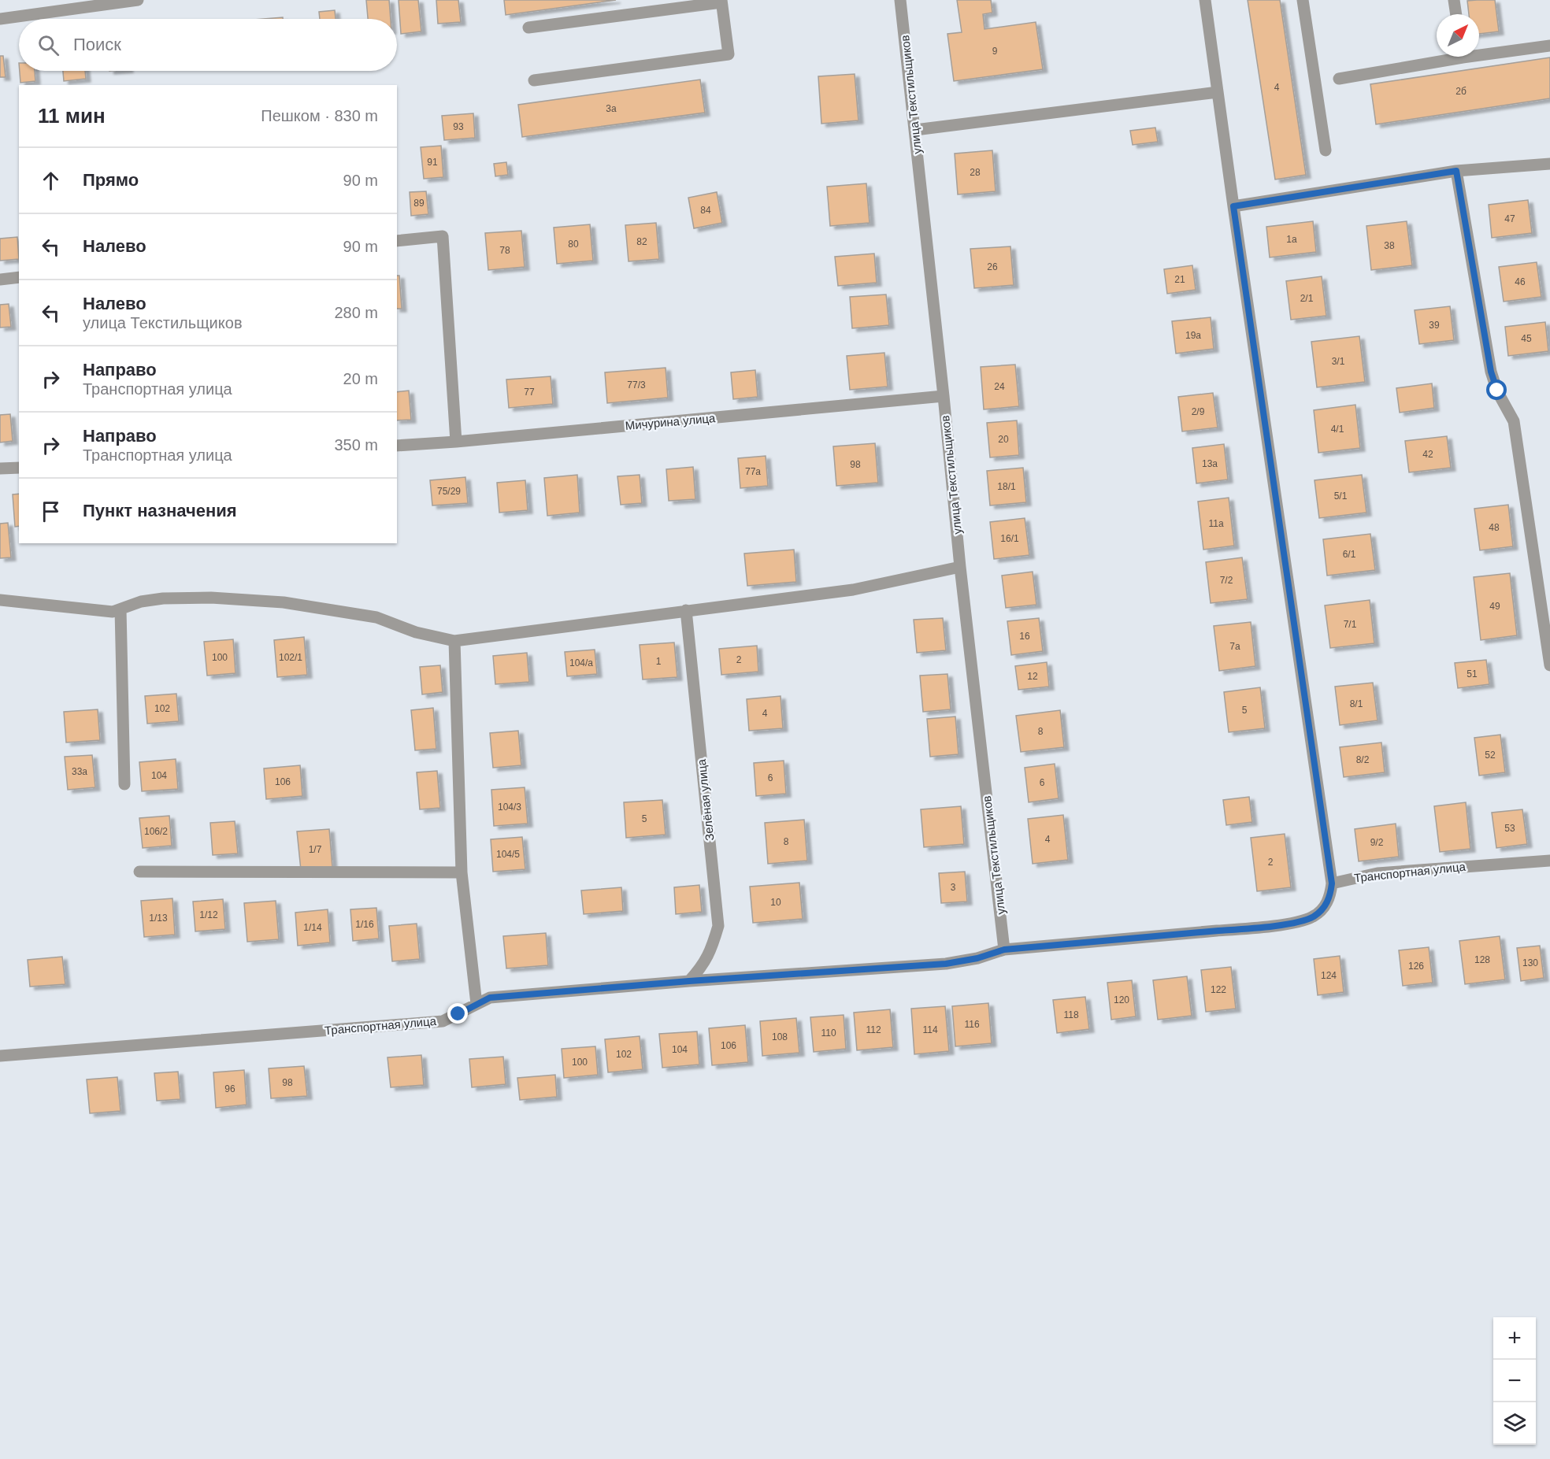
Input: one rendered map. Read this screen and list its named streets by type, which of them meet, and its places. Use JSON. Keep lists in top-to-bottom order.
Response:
{
  "streets": {
    "street": [
      "улица Текстильщиков",
      "Мичурина улица",
      "Зелёная улица",
      "Транспортная улица"
    ]
  },
  "crossings": [
    ["улица Текстильщиков", "Мичурина улица"],
    ["улица Текстильщиков", "Транспортная улица"],
    ["Зелёная улица", "Транспортная улица"]
  ],
  "house_numbers": [
    "9",
    "4",
    "2б",
    "3а",
    "93",
    "91",
    "28",
    "89",
    "84",
    "47",
    "1а",
    "82",
    "80",
    "38",
    "78",
    "26",
    "21",
    "46",
    "2/1",
    "39",
    "19а",
    "45",
    "3/1",
    "77/3",
    "24",
    "77",
    "2/9",
    "4/1",
    "20",
    "42",
    "13а",
    "98",
    "77а",
    "18/1",
    "75/29",
    "5/1",
    "11а",
    "48",
    "16/1",
    "6/1",
    "7/2",
    "49",
    "7/1",
    "16",
    "7а",
    "100",
    "102/1",
    "2",
    "1",
    "104/а",
    "51",
    "12",
    "8/1",
    "102",
    "5",
    "4",
    "8",
    "52",
    "8/2",
    "33а",
    "104",
    "6",
    "106",
    "6",
    "104/3",
    "5",
    "53",
    "106/2",
    "4",
    "8",
    "9/2",
    "1/7",
    "104/5",
    "2",
    "3",
    "10",
    "1/12",
    "1/13",
    "1/16",
    "1/14",
    "128",
    "130",
    "126",
    "124",
    "122",
    "120",
    "118",
    "116",
    "112",
    "114",
    "110",
    "108",
    "106",
    "104",
    "102",
    "100",
    "98",
    "96"
  ],
  "north": "top right",
  "page": {
    "search": "Поиск",
    "heading": ["11 мин", "Пешком · 830 m"],
    "list": [
      ["Прямо", "90 m"],
      ["Налево", "90 m"],
      ["Налево", "улица Текстильщиков", "280 m"],
      ["Направо", "Транспортная улица", "20 m"],
      ["Направо", "Транспортная улица", "350 m"],
      "Пункт назначения"
    ],
    "map_buttons": ["+", "−"]
  }
}
